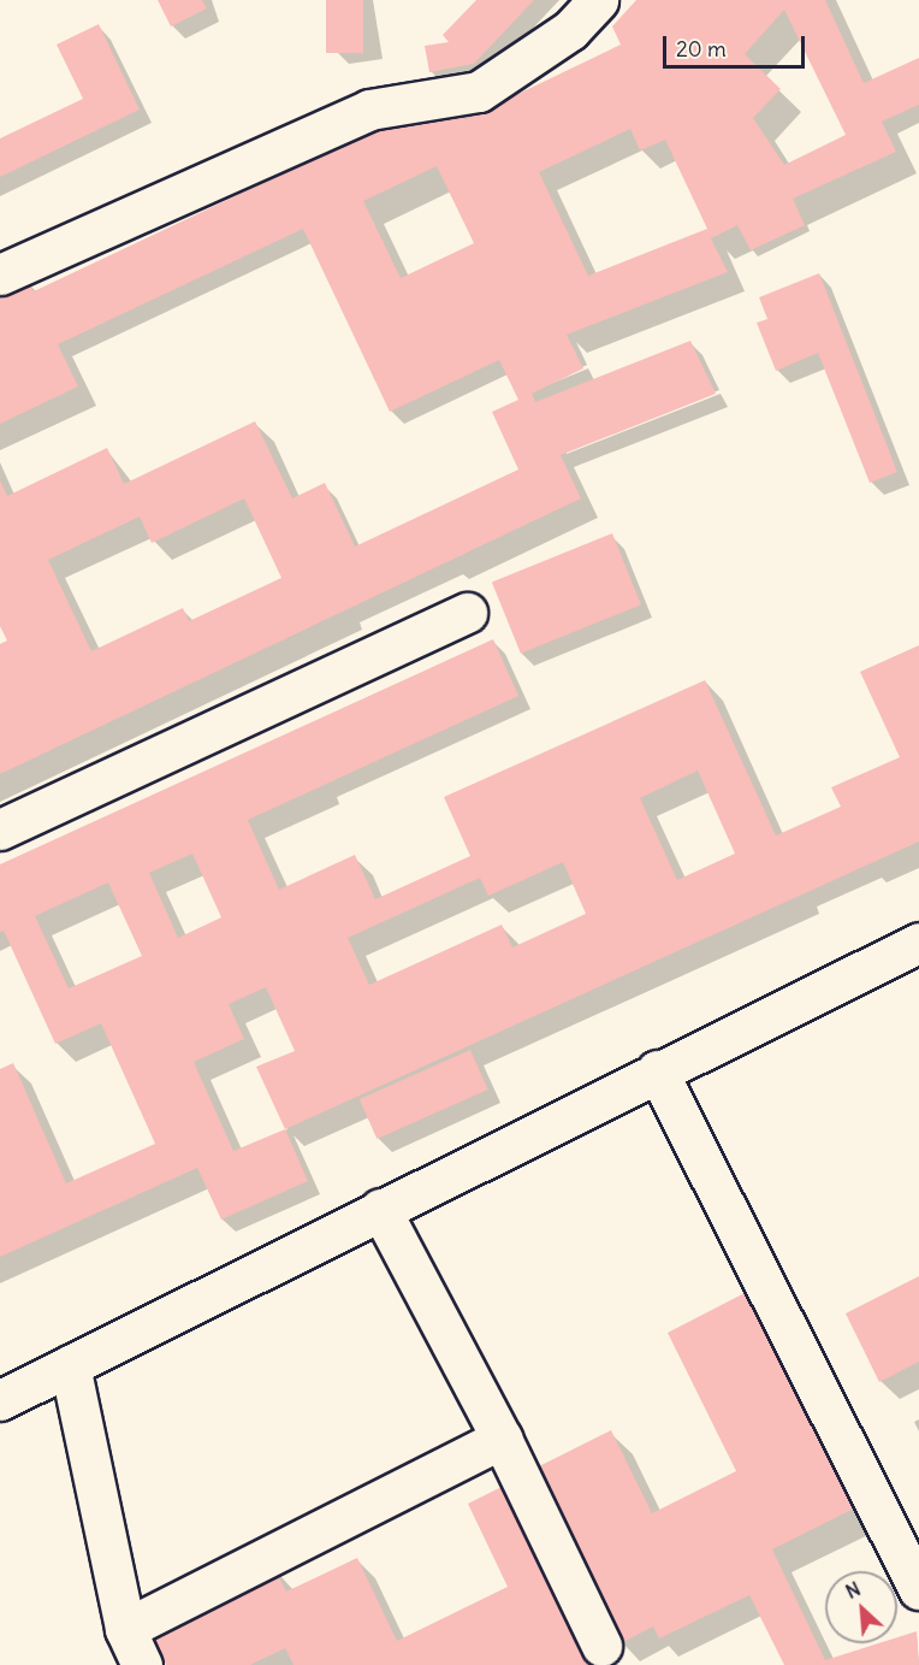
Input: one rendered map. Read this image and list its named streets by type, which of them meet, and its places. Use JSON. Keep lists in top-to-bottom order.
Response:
{
  "scale_bar": "20 m",
  "north": "top left"
}
